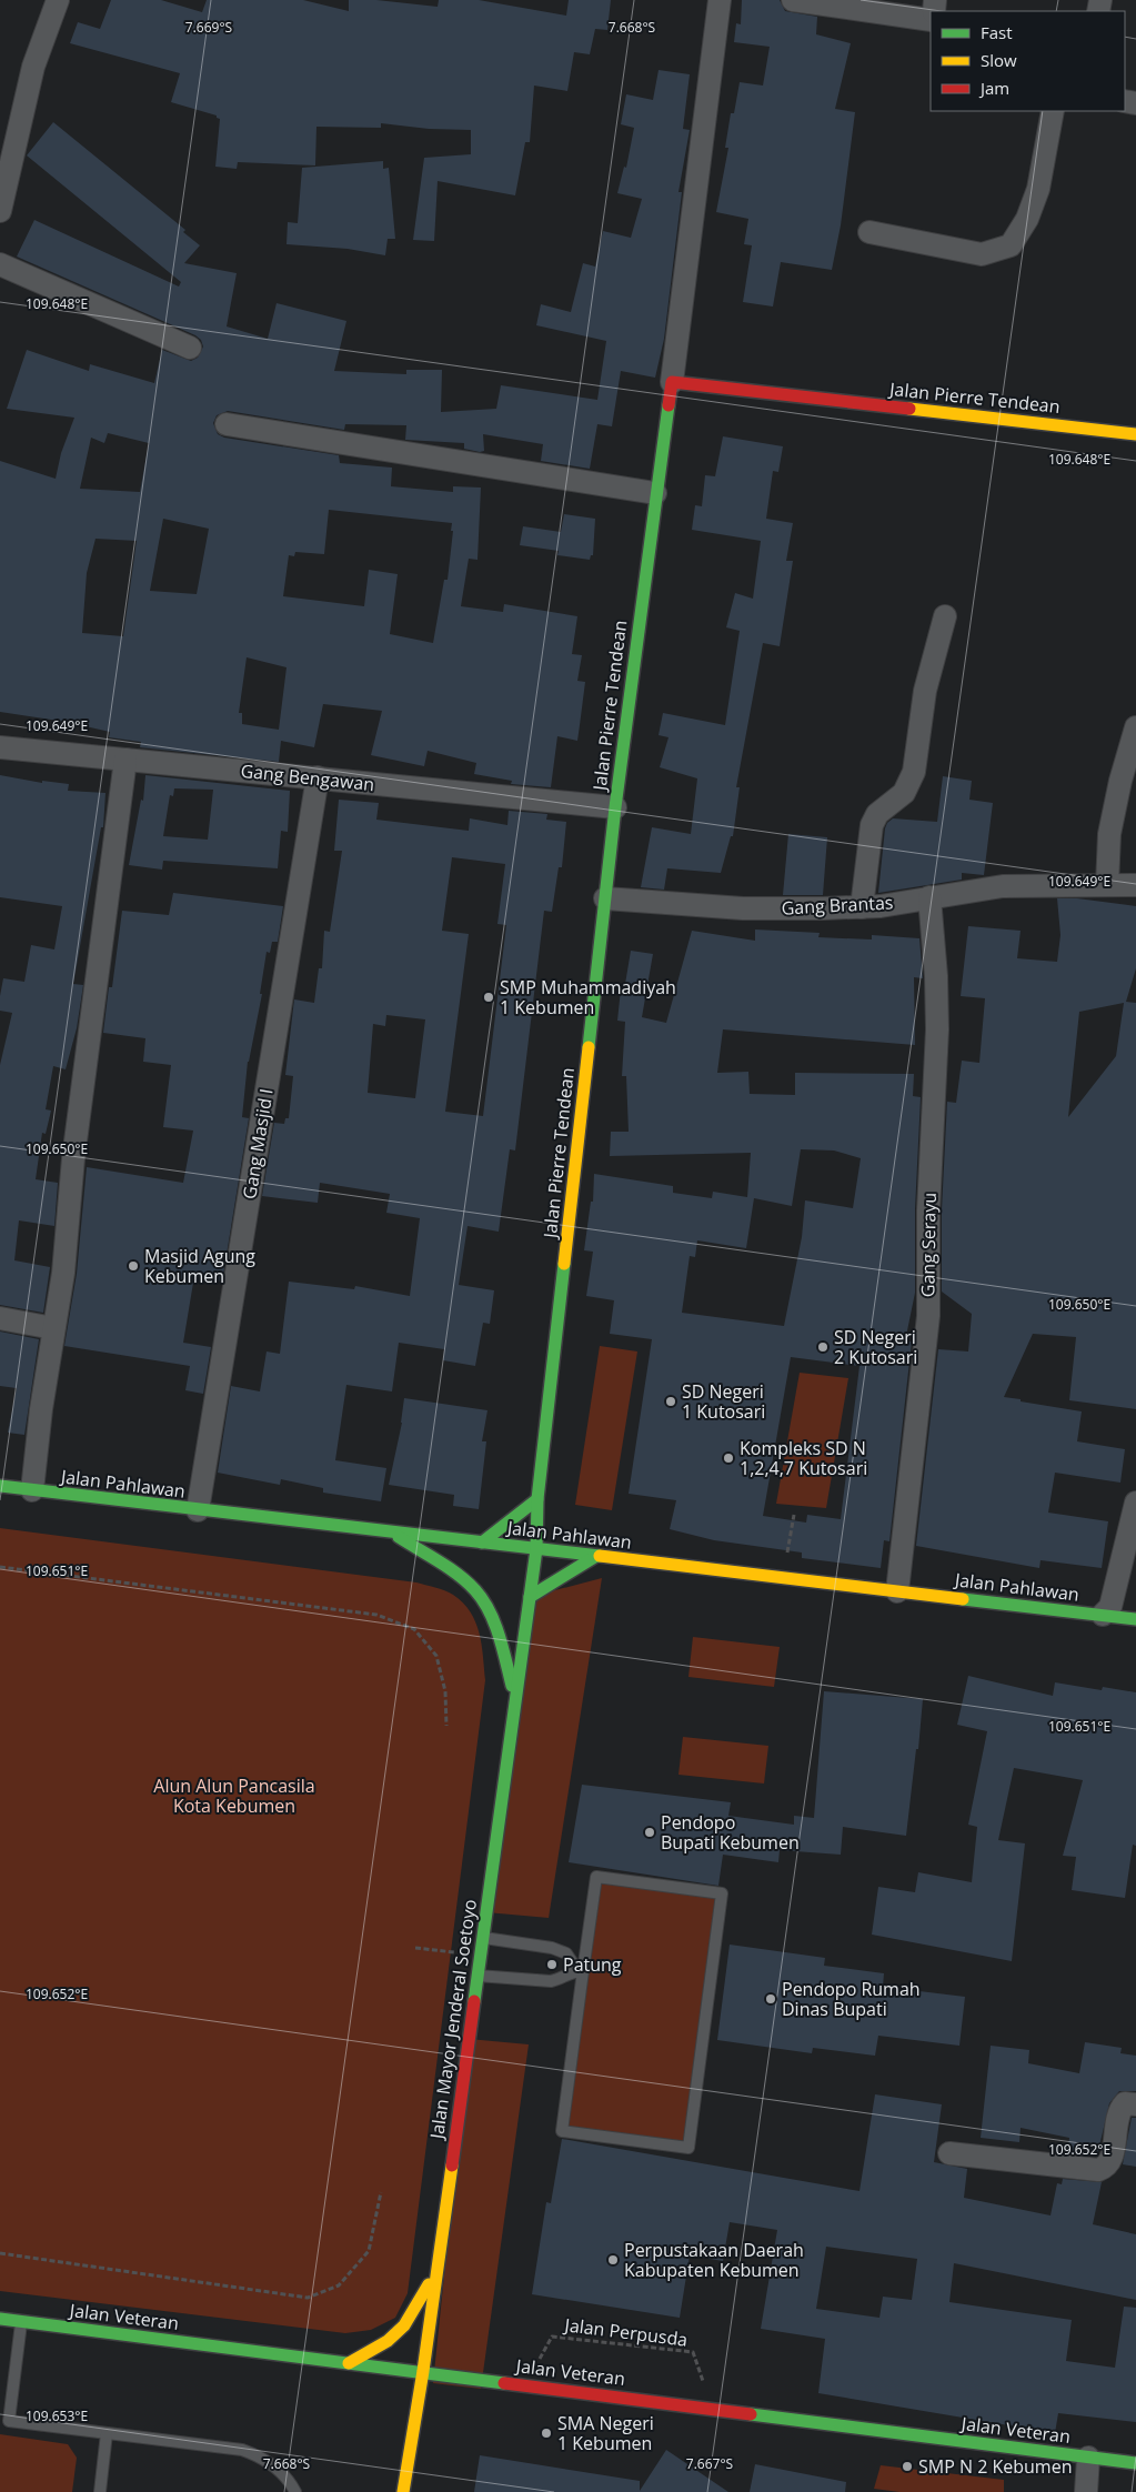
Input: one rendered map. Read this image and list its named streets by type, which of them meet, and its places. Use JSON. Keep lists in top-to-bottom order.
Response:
{
  "streets": {
    "main road": [
      "Jalan Pierre Tendean",
      "Jalan Pahlawan",
      "Jalan Mayor Jenderal Soetoyo",
      "Jalan Veteran"
    ],
    "street": [
      "Gang Bengawan",
      "Gang Brantas",
      "Gang Masjid I",
      "Gang Serayu"
    ],
    "path": ["Jalan Perpusda"]
  },
  "crossings": [
    ["Jalan Pierre Tendean", "Gang Bengawan"],
    ["Jalan Pierre Tendean", "Gang Brantas"],
    ["Jalan Pierre Tendean", "Jalan Pahlawan"],
    ["Jalan Pierre Tendean", "Jalan Mayor Jenderal Soetoyo"],
    ["Gang Bengawan", "Gang Masjid I"],
    ["Gang Brantas", "Gang Serayu"],
    ["Gang Masjid I", "Jalan Pahlawan"],
    ["Gang Serayu", "Jalan Pahlawan"],
    ["Jalan Pahlawan", "Jalan Mayor Jenderal Soetoyo"],
    ["Jalan Mayor Jenderal Soetoyo", "Jalan Veteran"],
    ["Jalan Veteran", "Jalan Perpusda"]
  ],
  "parks": ["Alun Alun Pancasila Kota Kebumen"],
  "places": [
    "SMP Muhammadiyah 1 Kebumen",
    "Masjid Agung Kebumen",
    "SD Negeri 2 Kutosari",
    "SD Negeri 1 Kutosari",
    "Kompleks SD N 1,2,4,7 Kutosari",
    "Pendopo Bupati Kebumen",
    "Patung",
    "Pendopo Rumah Dinas Bupati",
    "Perpustakaan Daerah Kabupaten Kebumen",
    "SMA Negeri 1 Kebumen",
    "SMP N 2 Kebumen"
  ],
  "legend": ["Fast", "Slow", "Jam"],
  "coordinates": [
    "7.669°S",
    "7.668°S",
    "109.648°E",
    "109.649°E",
    "109.650°E",
    "109.651°E",
    "109.652°E",
    "109.653°E",
    "7.667°S"
  ]
}
